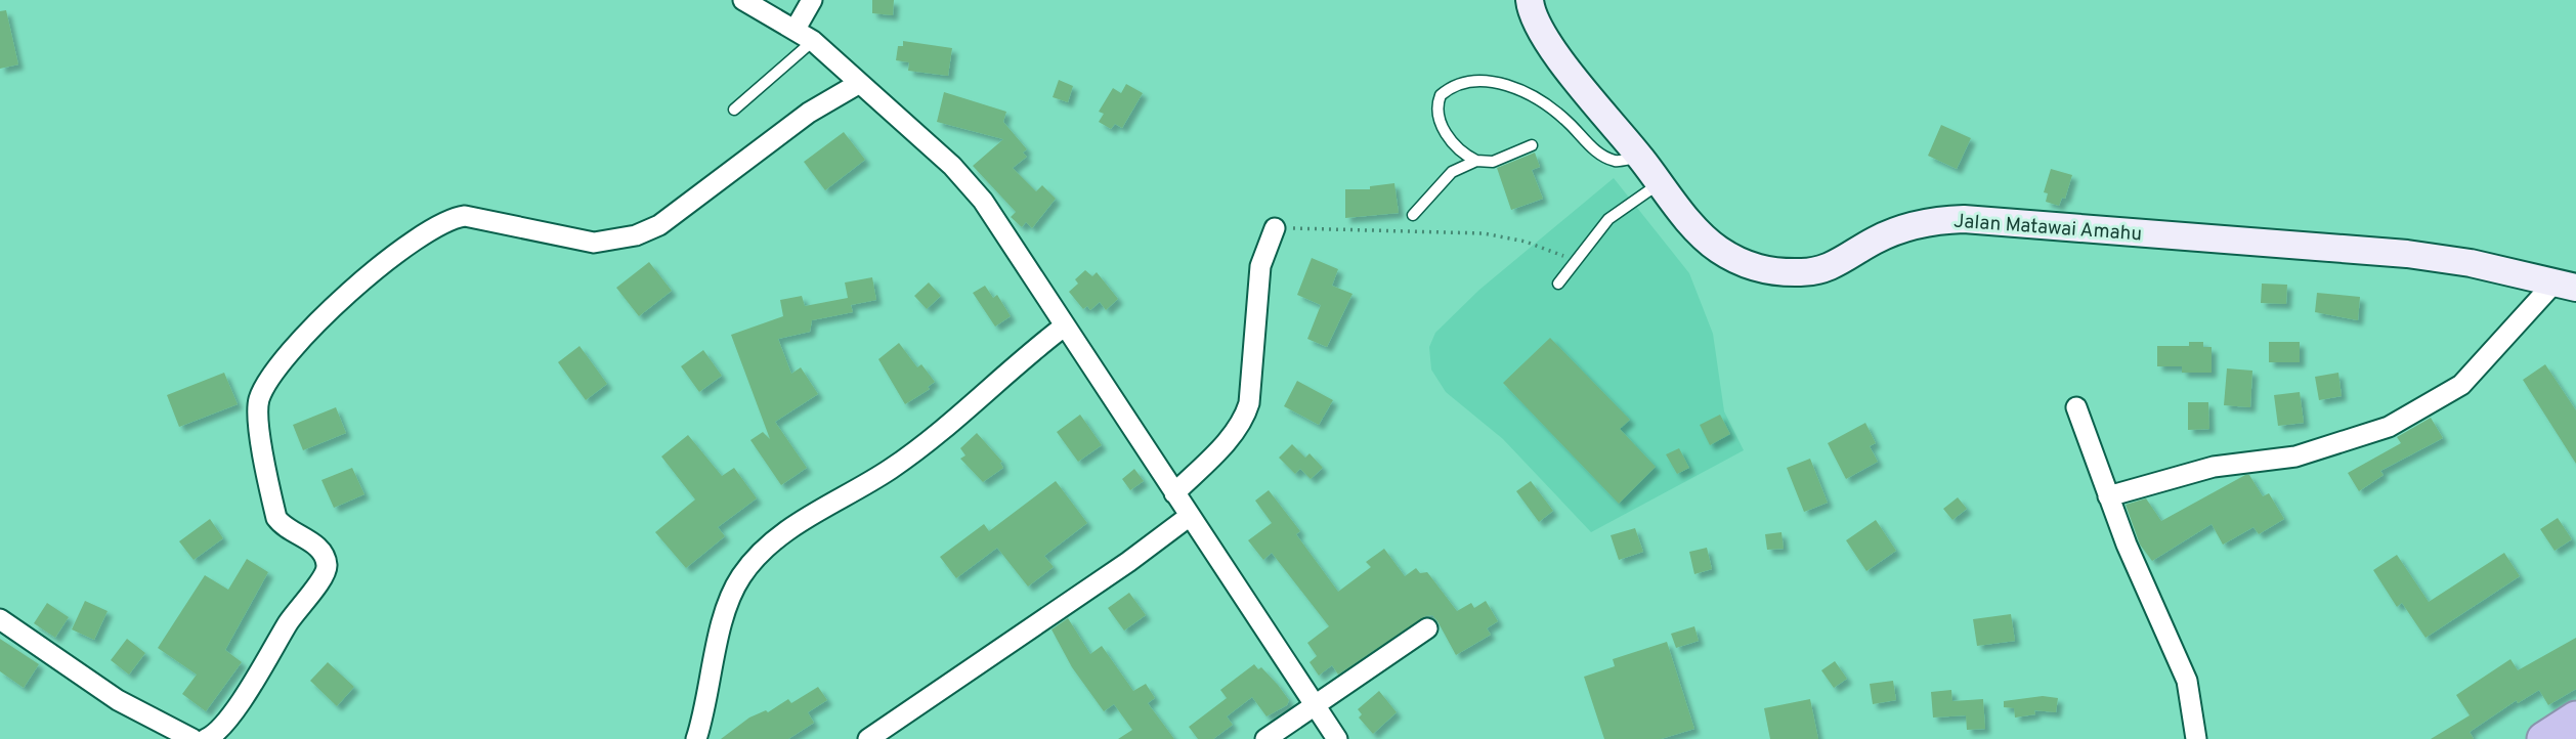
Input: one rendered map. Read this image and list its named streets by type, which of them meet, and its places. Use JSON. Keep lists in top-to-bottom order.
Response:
{
  "streets": {
    "main road": ["Jalan Matawai Amahu"]
  }
}
